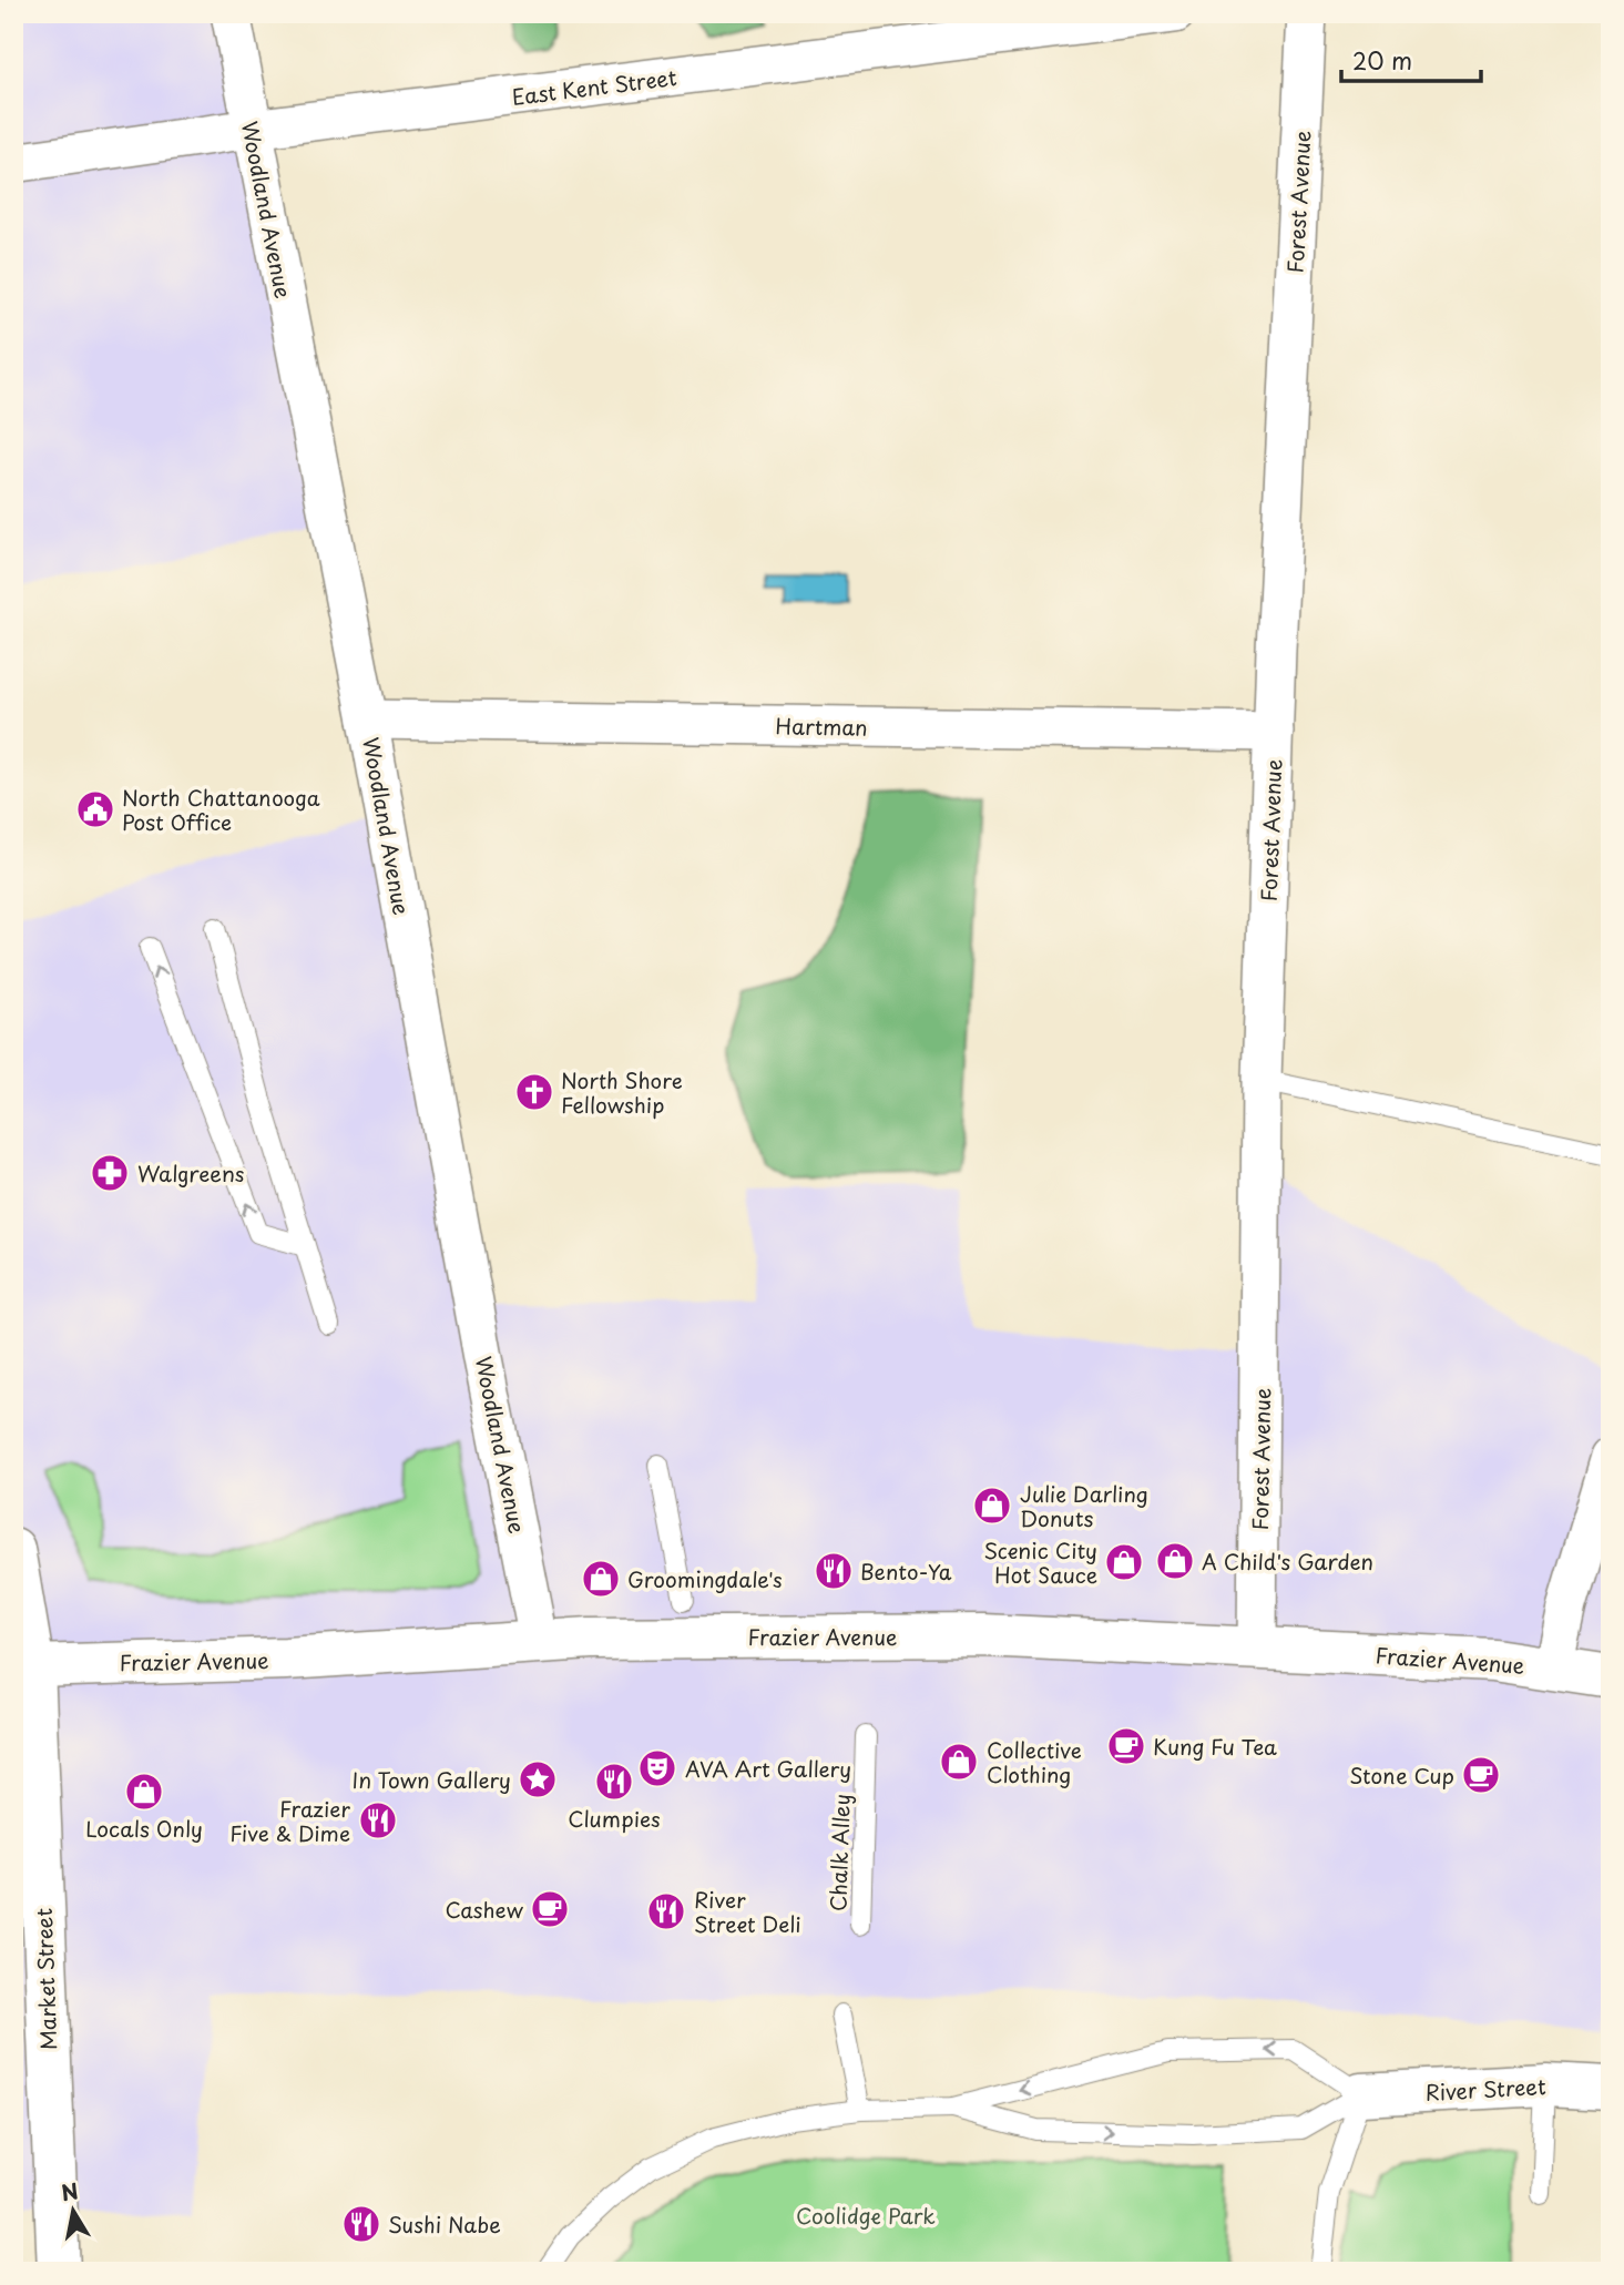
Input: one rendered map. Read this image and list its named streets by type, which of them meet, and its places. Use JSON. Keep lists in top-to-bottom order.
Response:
{
  "streets": {
    "main road": ["Frazier Avenue", "Market Street", "River Street"],
    "street": [
      "East Kent Street",
      "Forest Avenue",
      "Woodland Avenue",
      "Hartman"
    ],
    "lane": ["Chalk Alley"]
  },
  "crossings": [
    ["East Kent Street", "Woodland Avenue"],
    ["Forest Avenue", "Hartman"],
    ["Forest Avenue", "Frazier Avenue"],
    ["Woodland Avenue", "Hartman"],
    ["Woodland Avenue", "Frazier Avenue"],
    ["Frazier Avenue", "Market Street"]
  ],
  "parks": ["Coolidge Park"],
  "places": {
    "public building": ["North Chattanooga Post Office"],
    "church": ["North Shore Fellowship"],
    "pharmacy": ["Walgreens"],
    "shop": [
      "Julie Darling Donuts",
      "A Child's Garden",
      "Scenic City Hot Sauce",
      "Groomingdale's",
      "Collective Clothing",
      "Locals Only"
    ],
    "restaurant": [
      "Bento-Ya",
      "Clumpies",
      "Frazier Five & Dime",
      "River Street Deli",
      "Sushi Nabe"
    ],
    "cafe": ["Kung Fu Tea", "Stone Cup", "Cashew"],
    "theatre": ["AVA Art Gallery"],
    "place": ["In Town Gallery"]
  },
  "scale_bar": "20 m",
  "north": "top"
}
